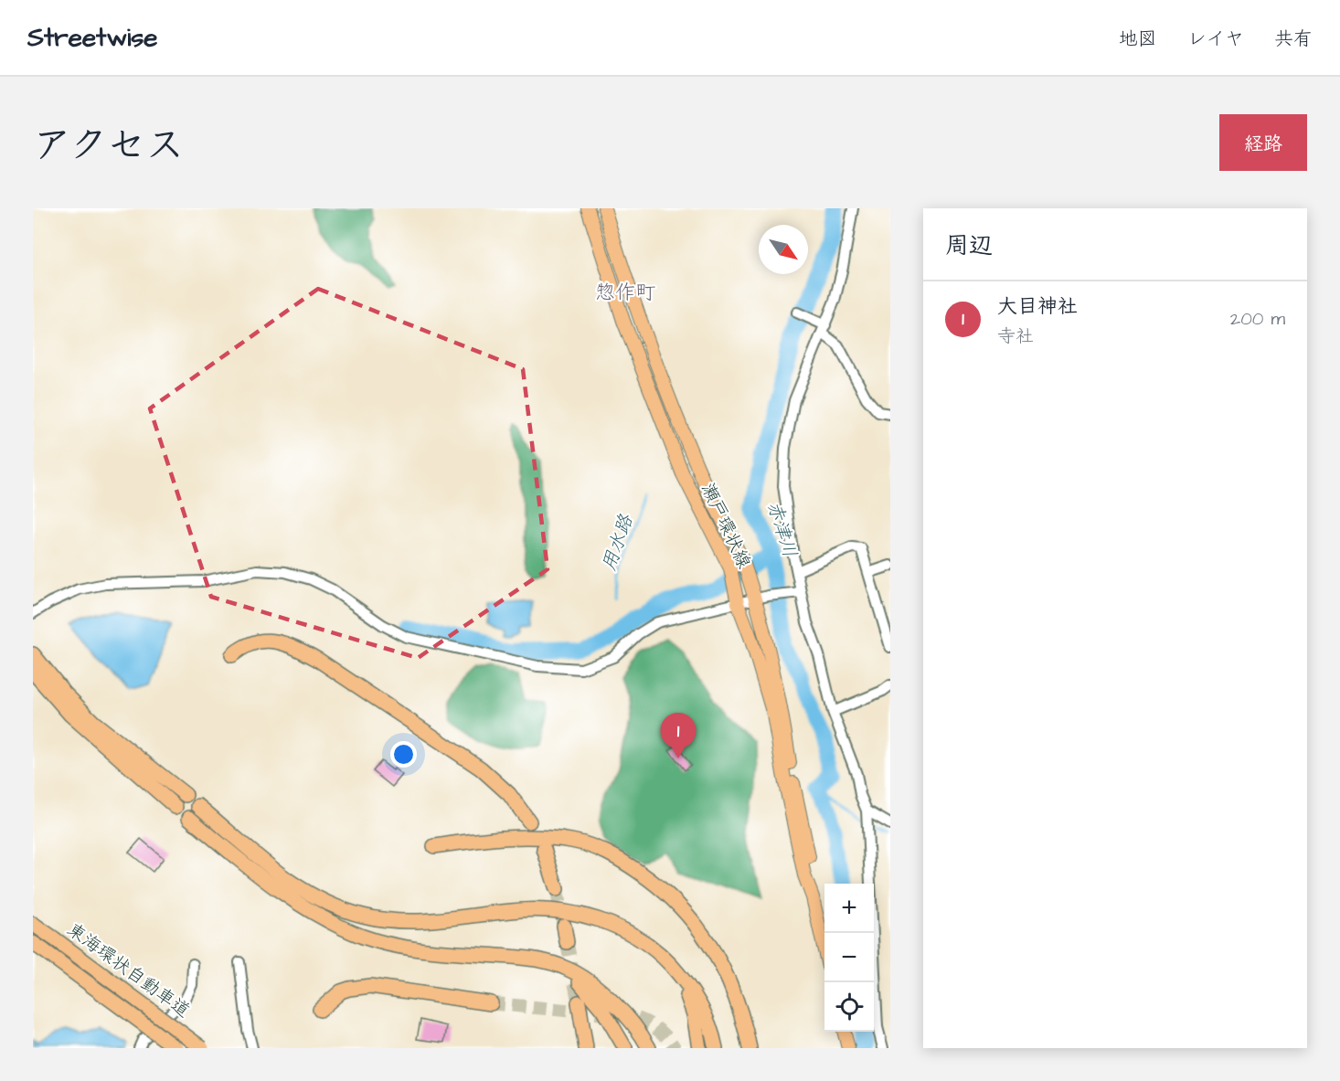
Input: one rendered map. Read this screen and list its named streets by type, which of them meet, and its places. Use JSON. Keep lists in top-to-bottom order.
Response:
{
  "streets": {
    "highway": ["東海環状自動車道"],
    "main road": ["瀬戸環状線"]
  },
  "districts": ["惣作町"],
  "water": ["赤津川", "用水路"],
  "north": "bottom right",
  "page": {
    "header": "Streetwise",
    "nav": ["地図", "レイヤ", "共有"],
    "title": "アクセス",
    "buttons": "経路",
    "heading": "周辺",
    "list": [
      {
        "mark": "1",
        "name": "大目神社",
        "note": "寺社",
        "value": "200 m"
      }
    ],
    "pins": "1",
    "map_buttons": ["+", "−"]
  }
}
